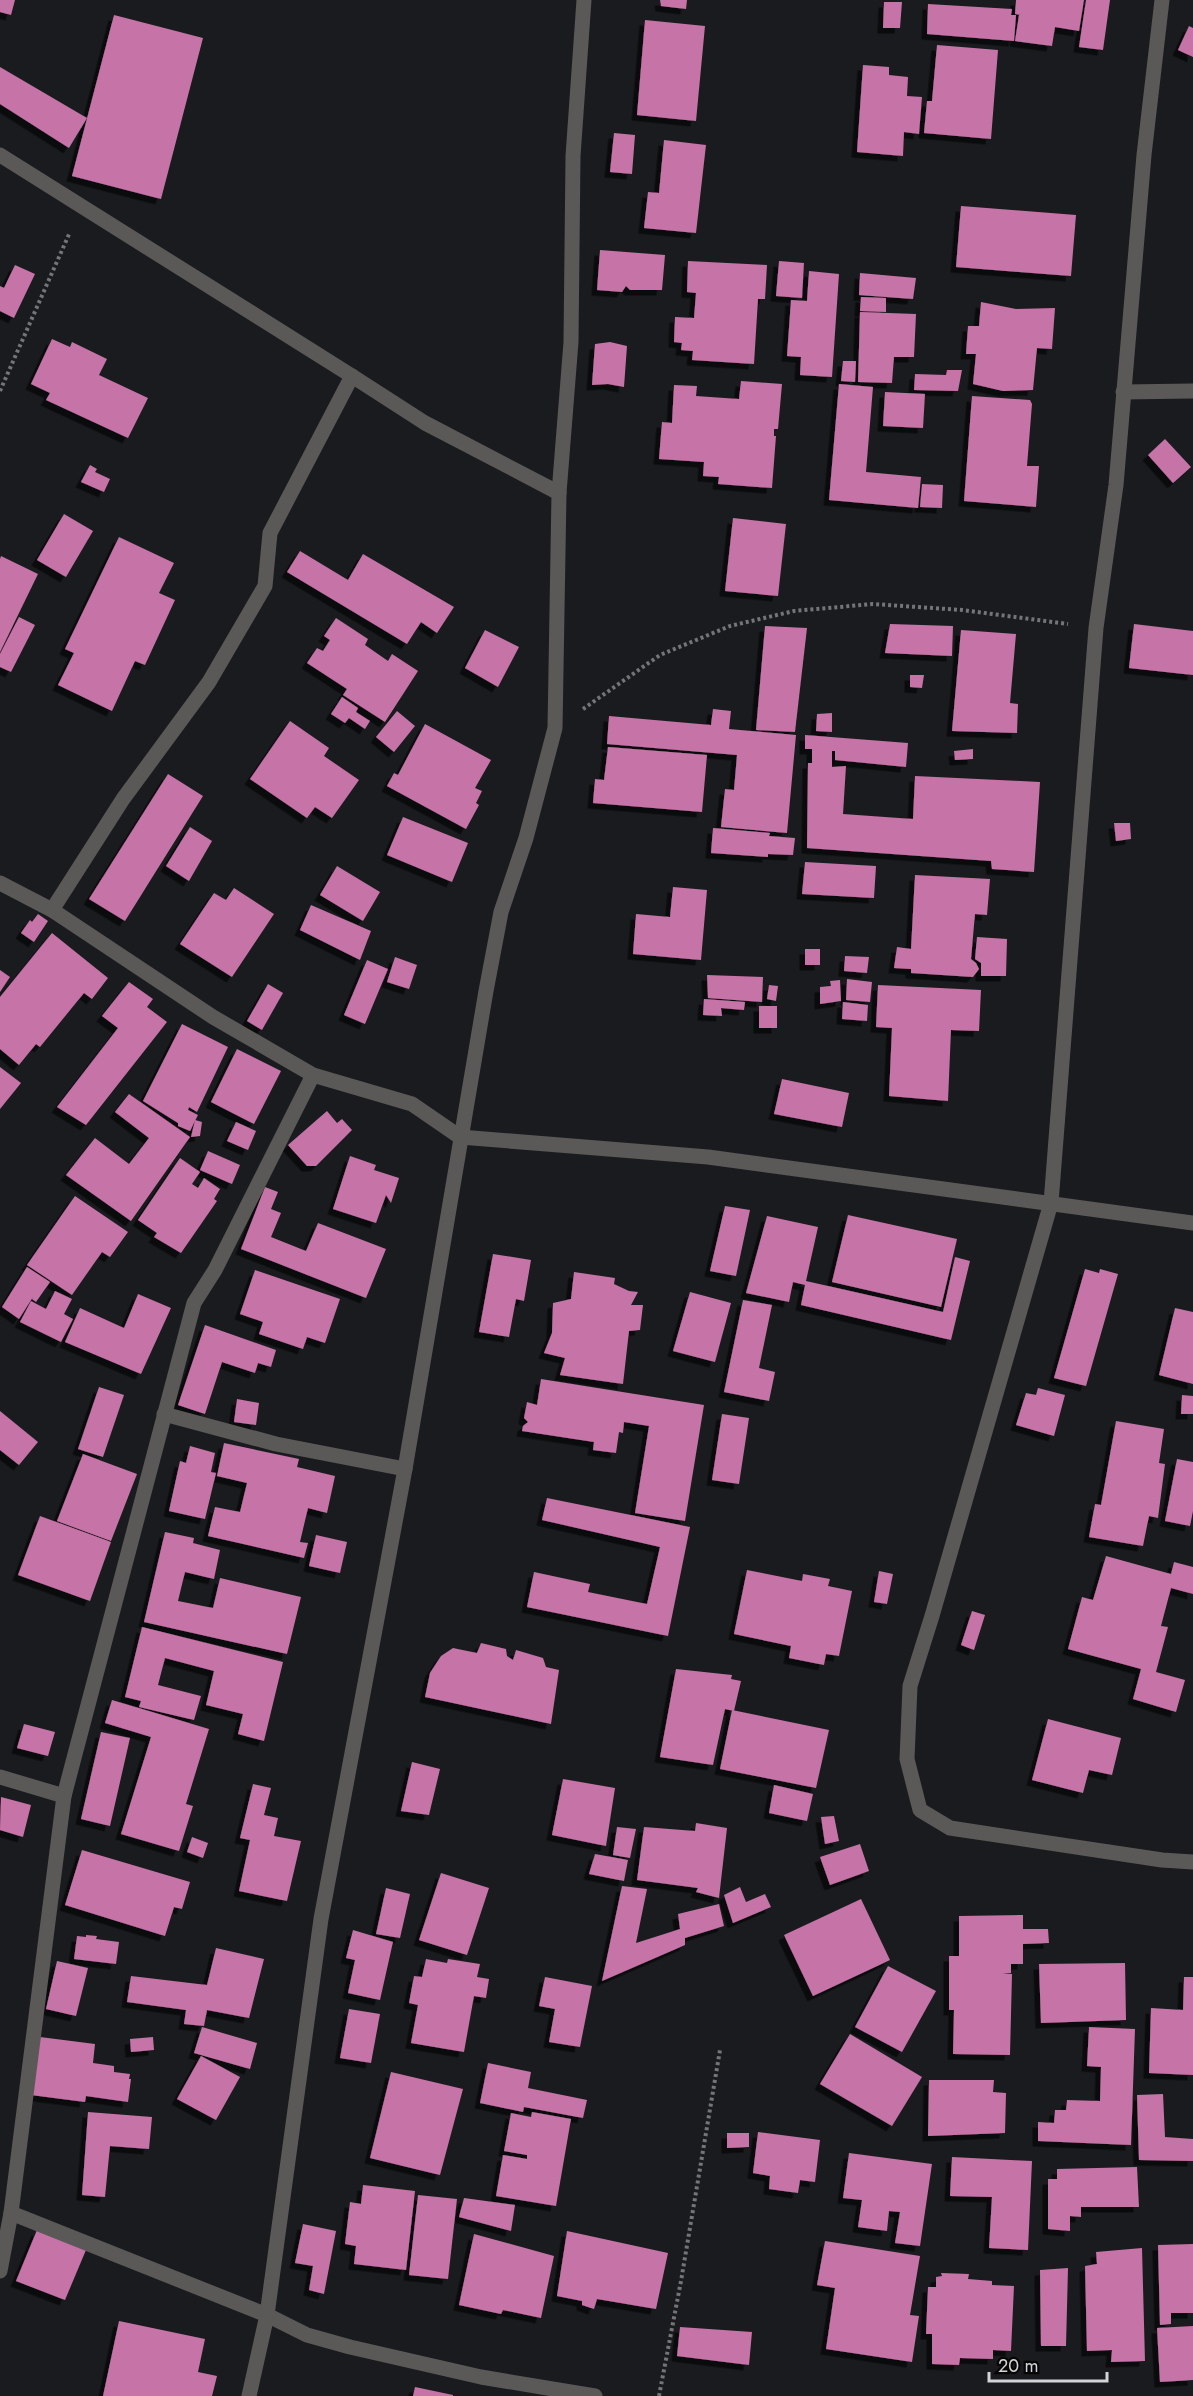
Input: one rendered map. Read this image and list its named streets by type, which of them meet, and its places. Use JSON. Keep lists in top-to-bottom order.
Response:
{
  "scale_bar": "20 m"
}
